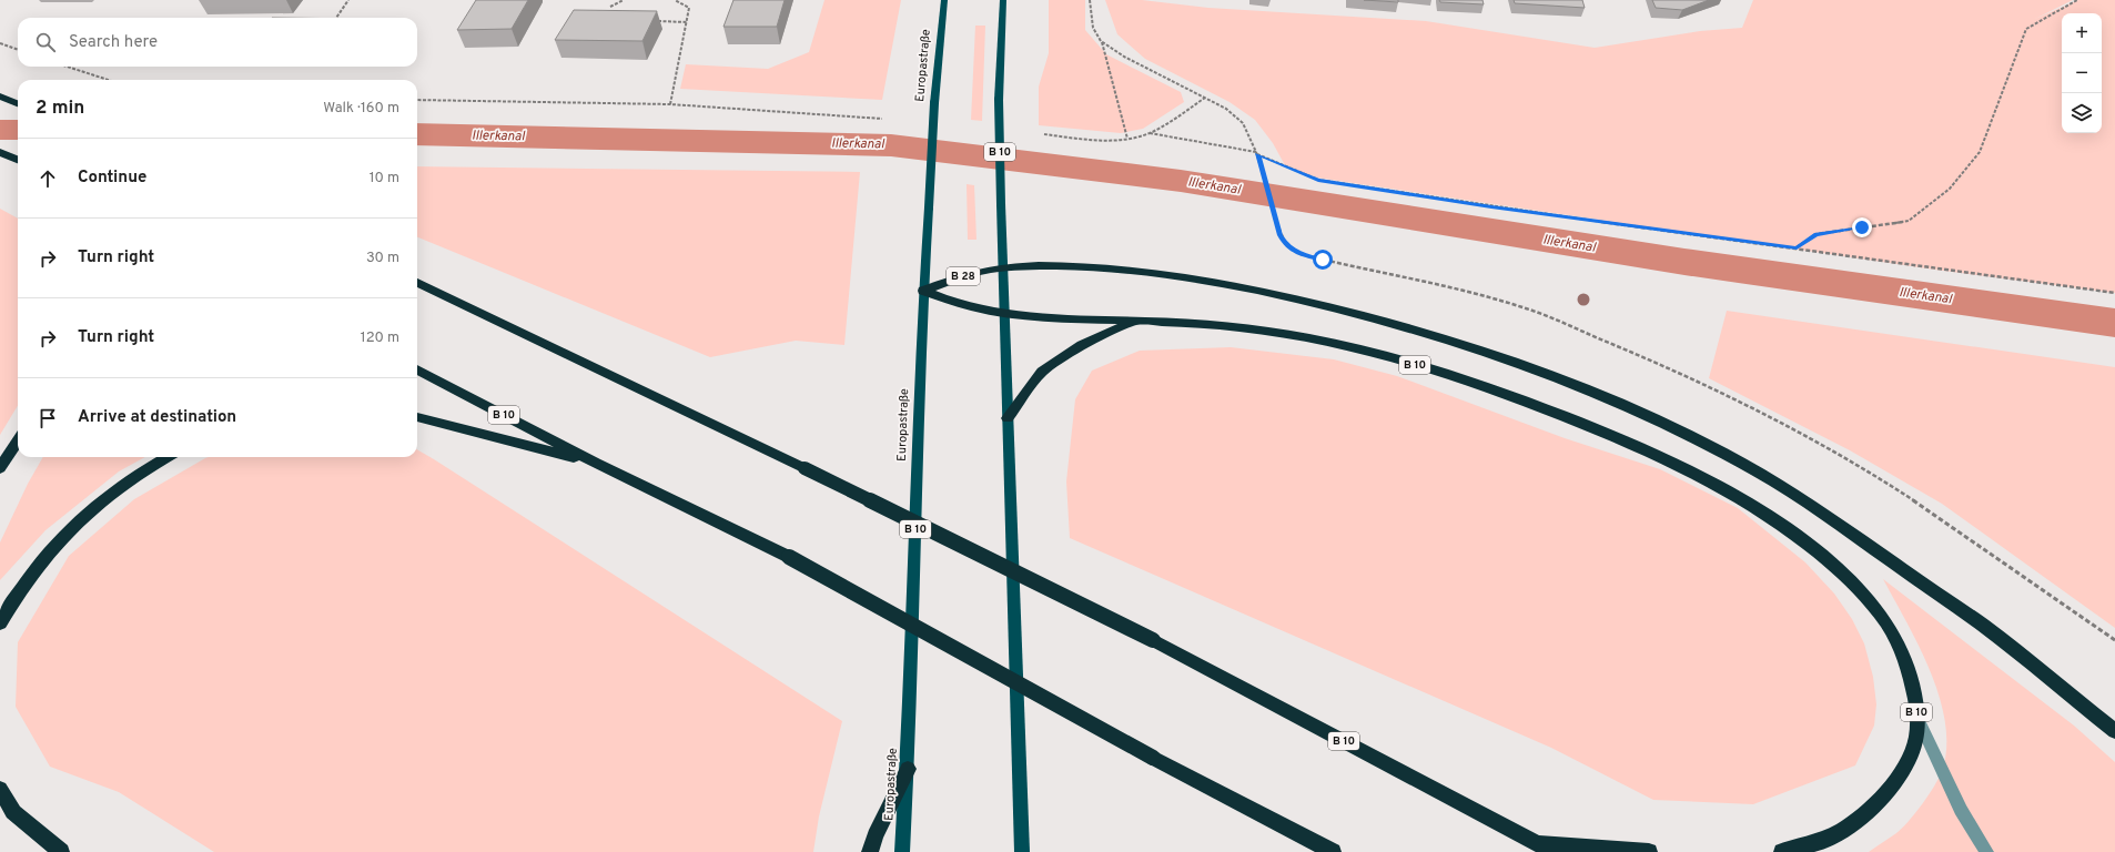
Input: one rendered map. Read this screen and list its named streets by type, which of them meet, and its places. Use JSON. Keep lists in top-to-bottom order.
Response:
{
  "streets": {
    "highway": ["B 10", "B 28"],
    "main road": ["Europastraße"]
  },
  "crossings": [
    ["Europastraße", "B 10"],
    ["Europastraße", "B 28"],
    ["B 10", "B 28"]
  ],
  "water": ["Illerkanal"],
  "page": {
    "map_buttons": ["+", "−"],
    "search": "Search here",
    "heading": ["2 min", "Walk · 160 m"],
    "list": [
      ["Continue", "10 m"],
      ["Turn right", "30 m"],
      ["Turn right", "120 m"],
      "Arrive at destination"
    ]
  }
}
